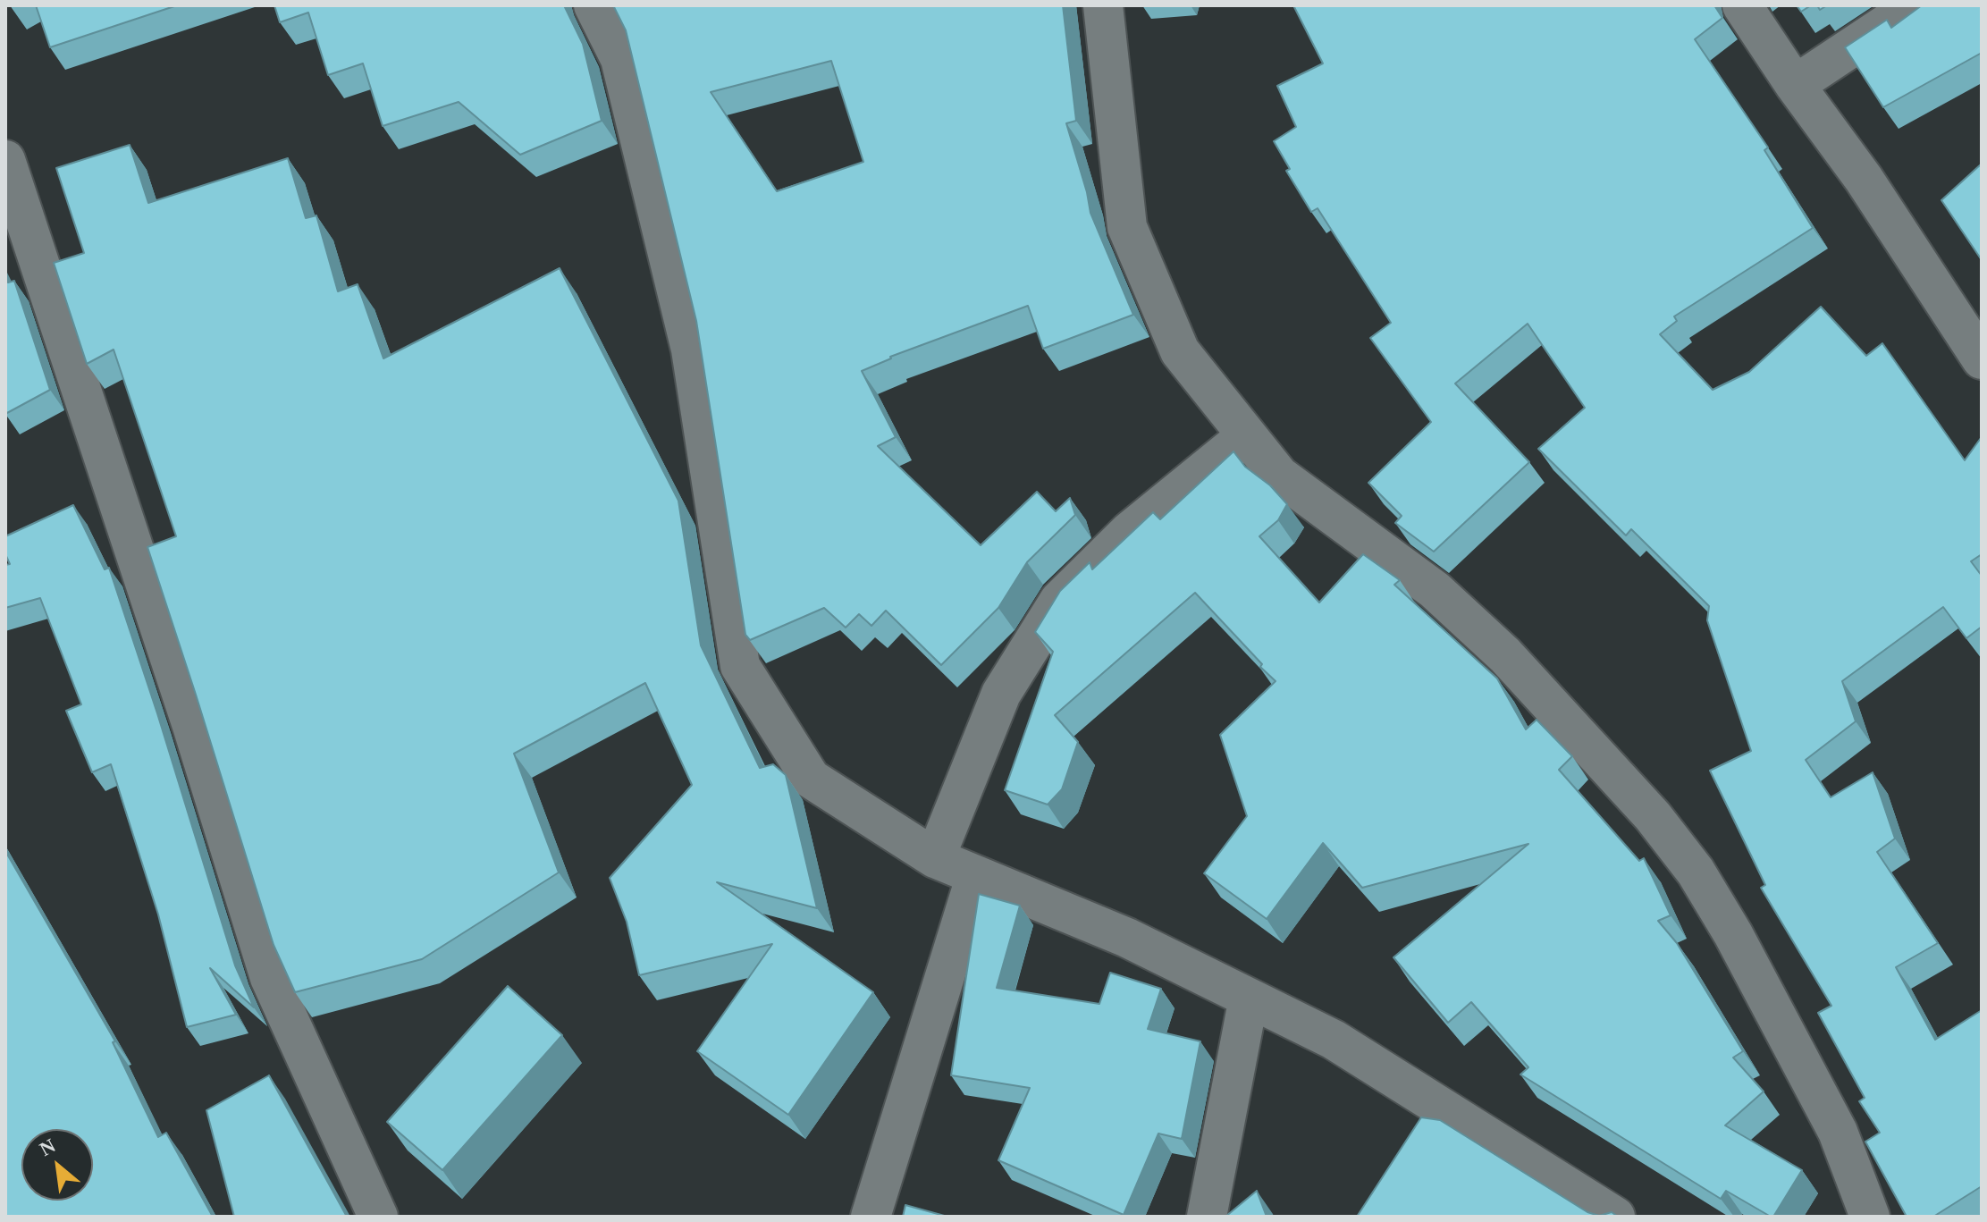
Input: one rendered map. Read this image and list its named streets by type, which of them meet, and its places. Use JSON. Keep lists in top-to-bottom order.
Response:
{
  "north": "top left"
}
